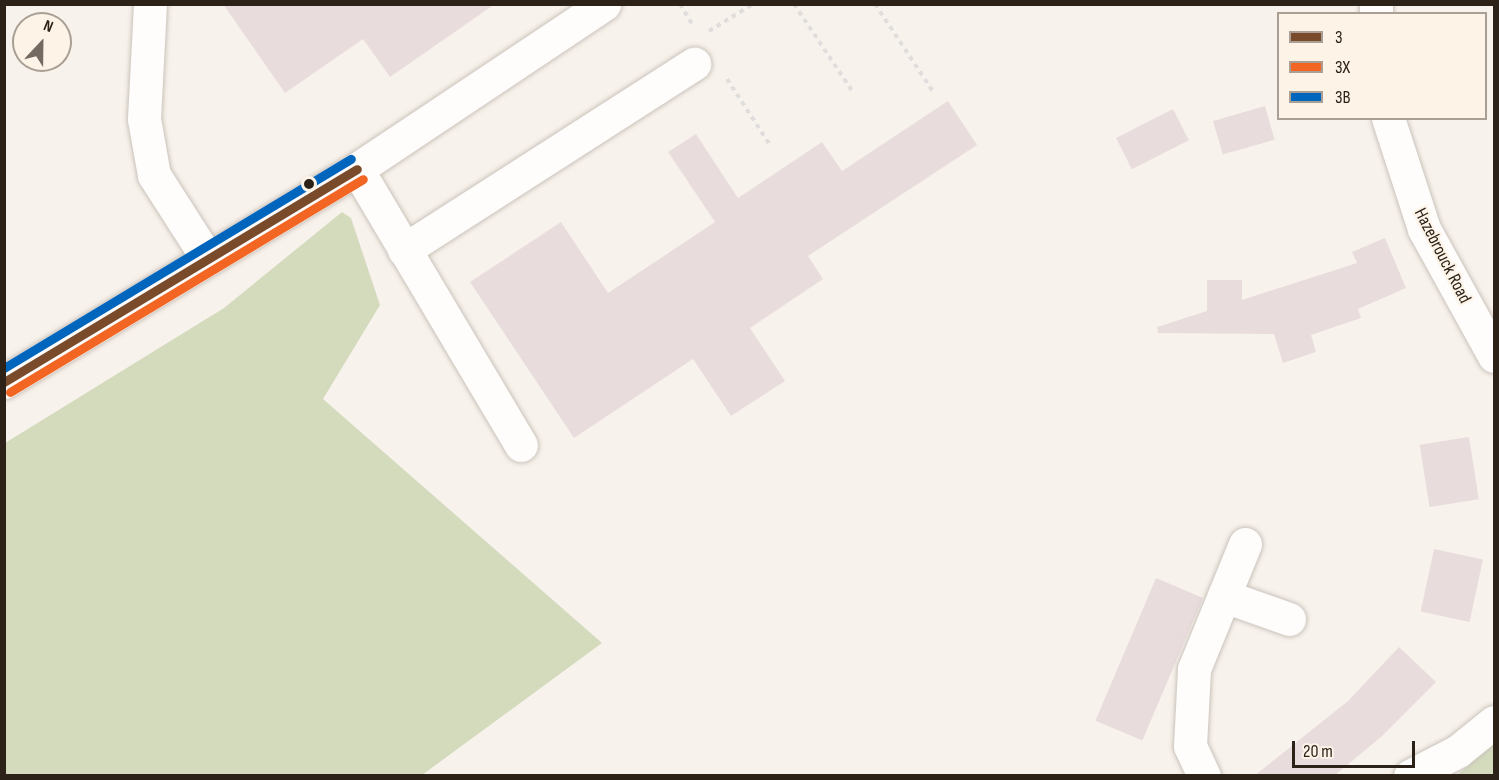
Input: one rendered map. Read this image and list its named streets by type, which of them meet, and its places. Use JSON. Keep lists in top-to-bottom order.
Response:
{
  "streets": {
    "street": ["Hazebrouck Road"]
  },
  "lines": ["transit line 3B", "transit line 3", "transit line 3X"],
  "legend": ["3", "3X", "3B"],
  "scale_bar": "20 m",
  "north": "top"
}
